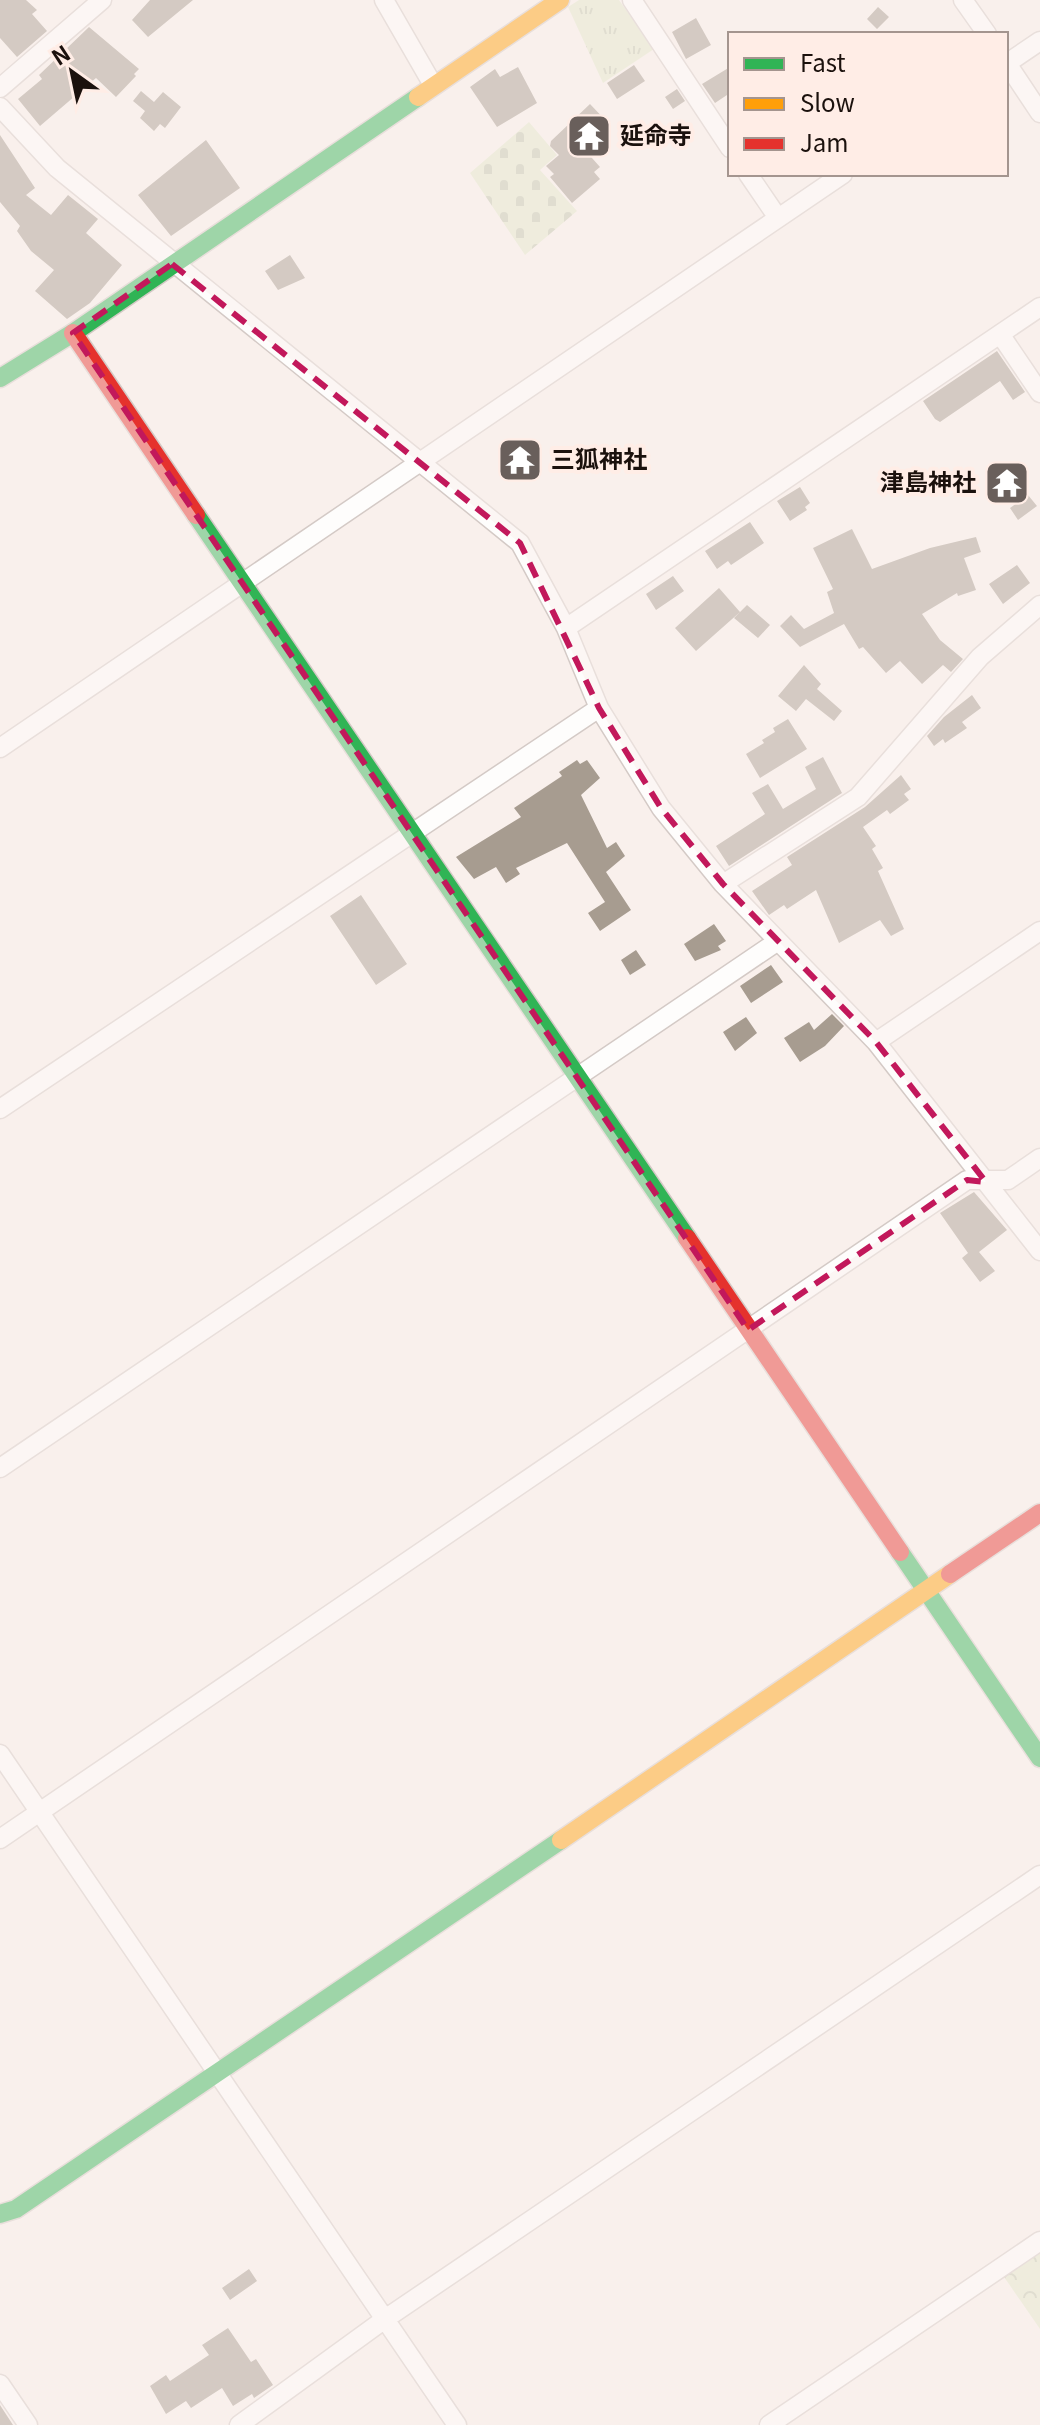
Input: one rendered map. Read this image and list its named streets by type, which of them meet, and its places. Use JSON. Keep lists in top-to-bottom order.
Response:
{
  "places": {
    "temple": ["延命寺", "三狐神社", "津島神社"]
  },
  "legend": ["Fast", "Slow", "Jam"],
  "north": "top left"
}
